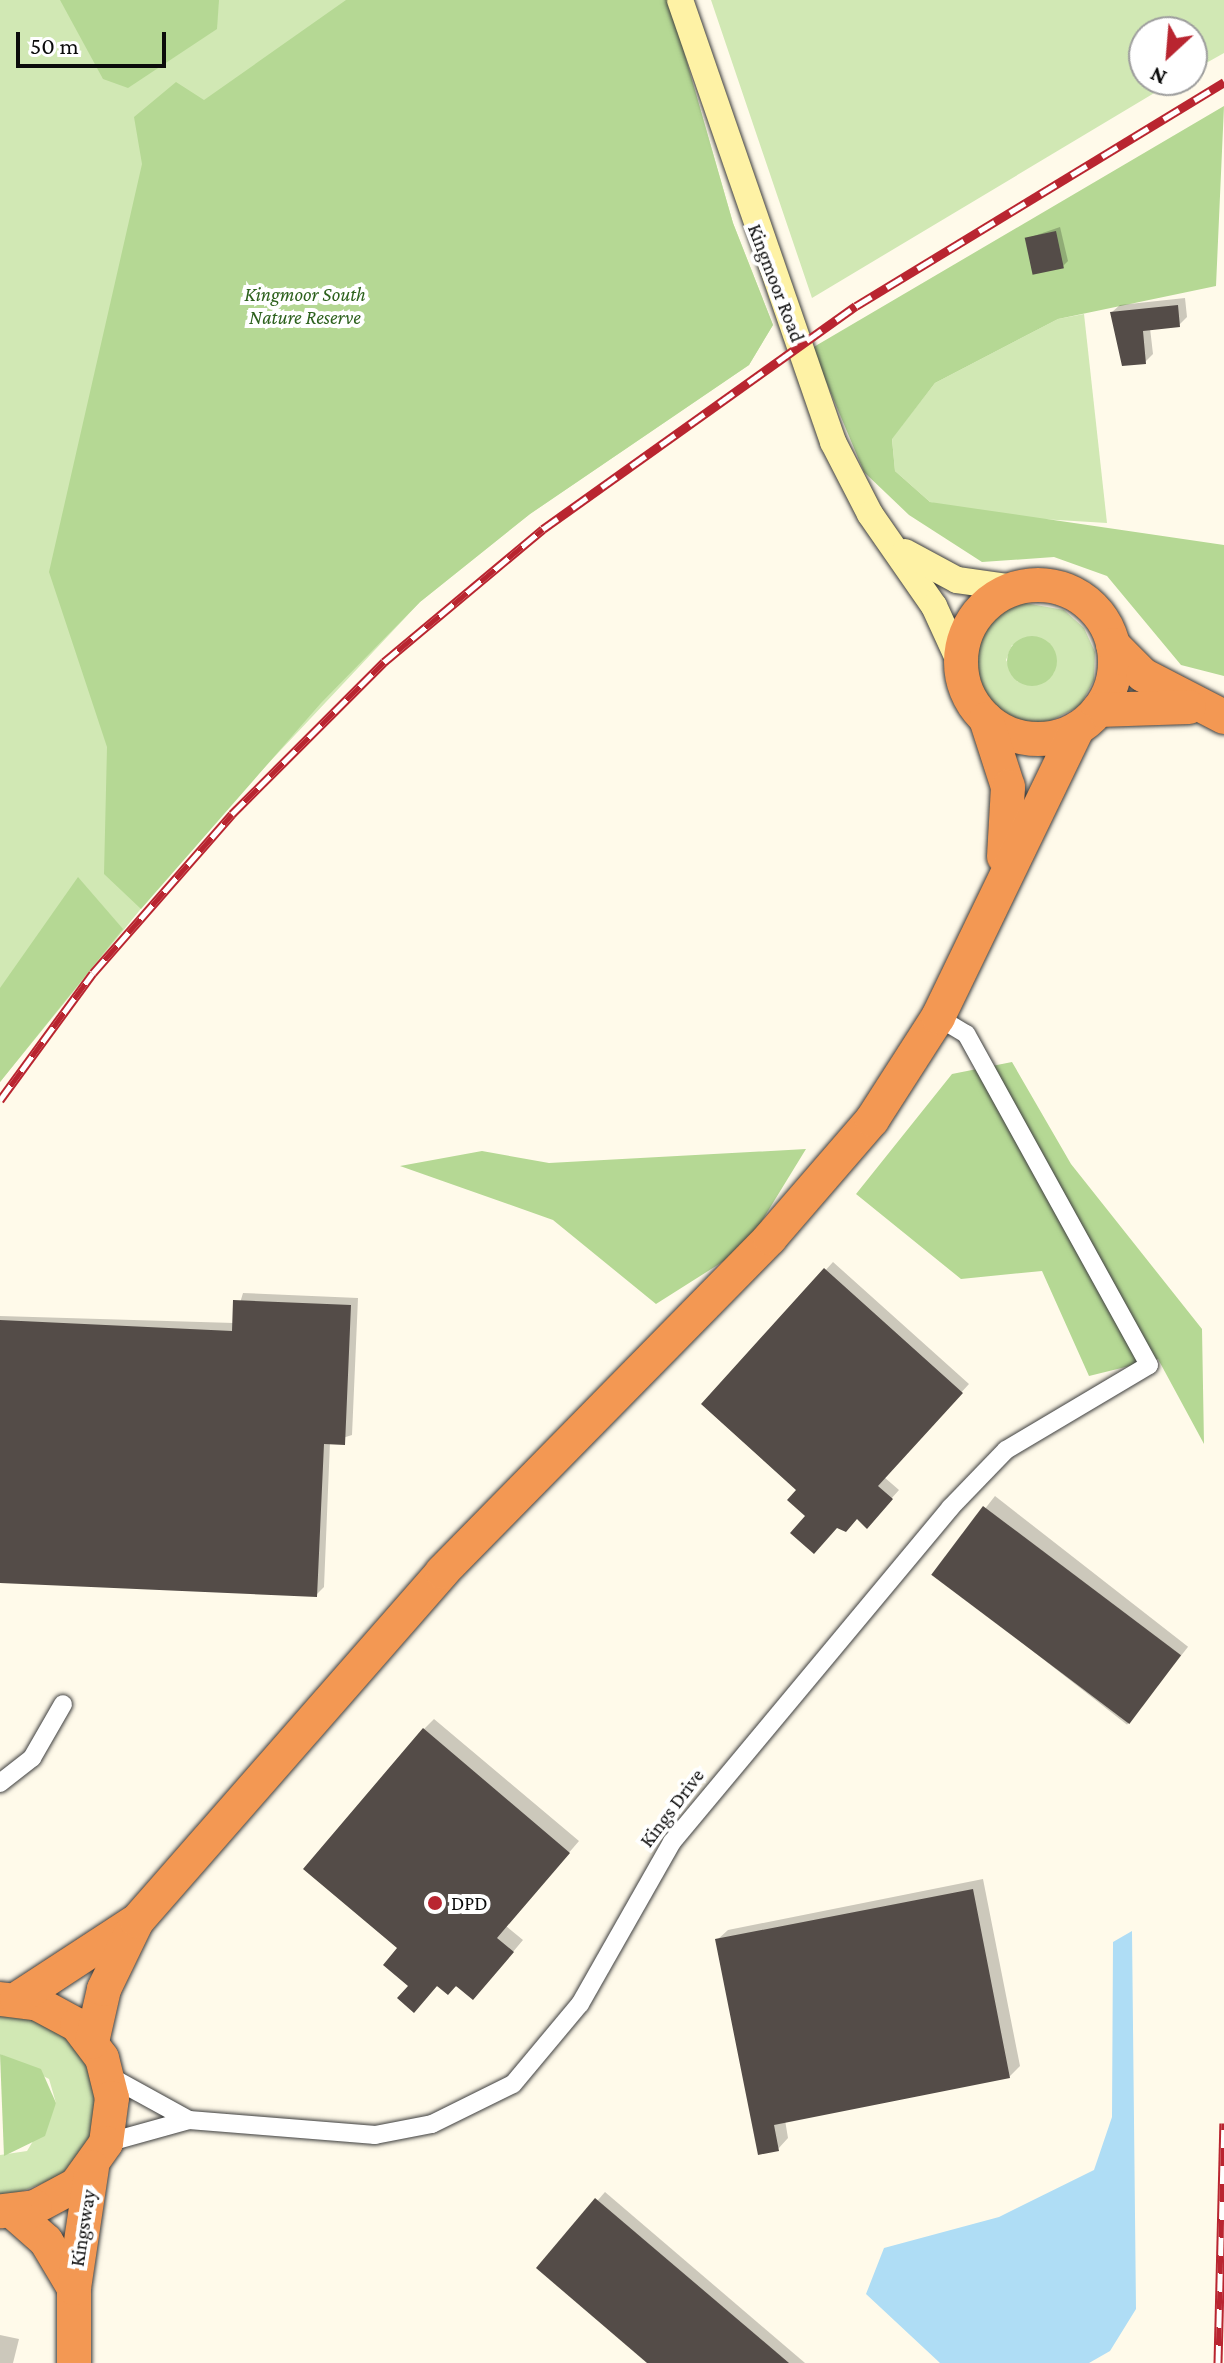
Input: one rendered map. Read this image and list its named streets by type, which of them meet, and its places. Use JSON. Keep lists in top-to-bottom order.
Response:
{
  "streets": {
    "highway": ["Kingsway"],
    "street": ["Kingmoor Road", "Kings Drive"]
  },
  "crossings": [
    ["Kings Drive", "Kingsway"]
  ],
  "parks": ["Kingmoor South Nature Reserve"],
  "places": ["DPD"],
  "scale_bar": "50 m",
  "north": "bottom left"
}
